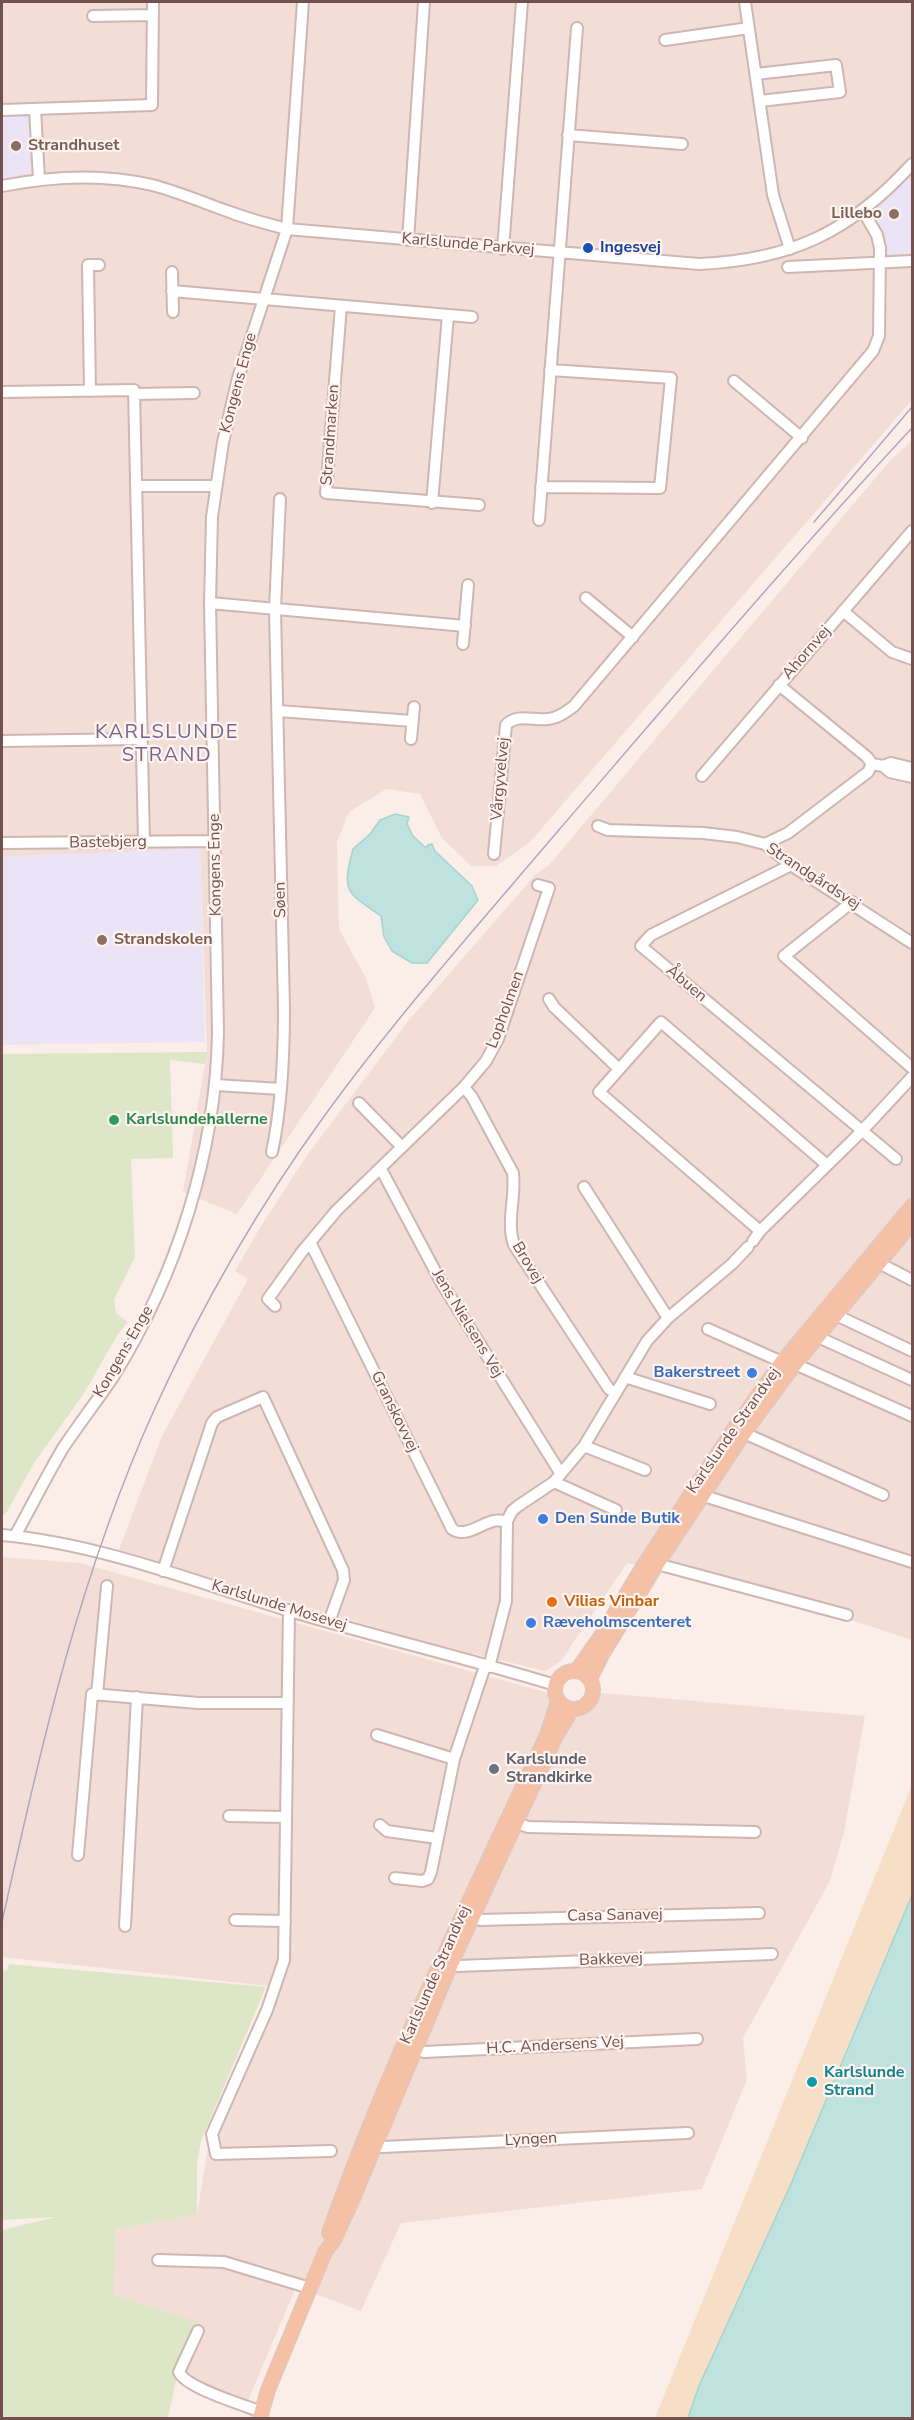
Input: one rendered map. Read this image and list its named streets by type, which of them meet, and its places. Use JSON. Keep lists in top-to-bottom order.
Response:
{
  "streets": {
    "main road": ["Karlslunde Strandvej"],
    "street": [
      "Karlslunde Parkvej",
      "Kongens Enge",
      "Strandmarken",
      "Ahornvej",
      "Vårgyvelvej",
      "Bastebjerg",
      "Strandgårdsvej",
      "Søen",
      "Åbuen",
      "Lopholmen",
      "Brovej",
      "Jens Nielsens Vej",
      "Granskovvej",
      "Karlslunde Mosevej",
      "Casa Sanavej",
      "Bakkevej",
      "H.C. Andersens Vej",
      "Lyngen"
    ]
  },
  "crossings": [
    ["Karlslunde Parkvej", "Kongens Enge"],
    ["Karlslunde Parkvej", "Vårgyvelvej"],
    ["Kongens Enge", "Bastebjerg"],
    ["Kongens Enge", "Karlslunde Mosevej"],
    ["Strandgårdsvej", "Åbuen"],
    ["Lopholmen", "Brovej"],
    ["Lopholmen", "Jens Nielsens Vej"],
    ["Lopholmen", "Granskovvej"],
    ["Karlslunde Strandvej", "Karlslunde Mosevej"],
    ["Karlslunde Strandvej", "Casa Sanavej"],
    ["Karlslunde Strandvej", "Bakkevej"],
    ["Karlslunde Strandvej", "H.C. Andersens Vej"],
    ["Karlslunde Strandvej", "Lyngen"]
  ],
  "districts": ["KARLSLUNDE STRAND"],
  "places": [
    "Strandhuset",
    "Lillebo",
    "Ingesvej",
    "Strandskolen",
    "Karlslundehallerne",
    "Bakerstreet",
    "Den Sunde Butik",
    "Vilias Vinbar",
    "Ræveholmscenteret",
    "Karlslunde Strandkirke",
    "Karlslunde Strand"
  ]
}
